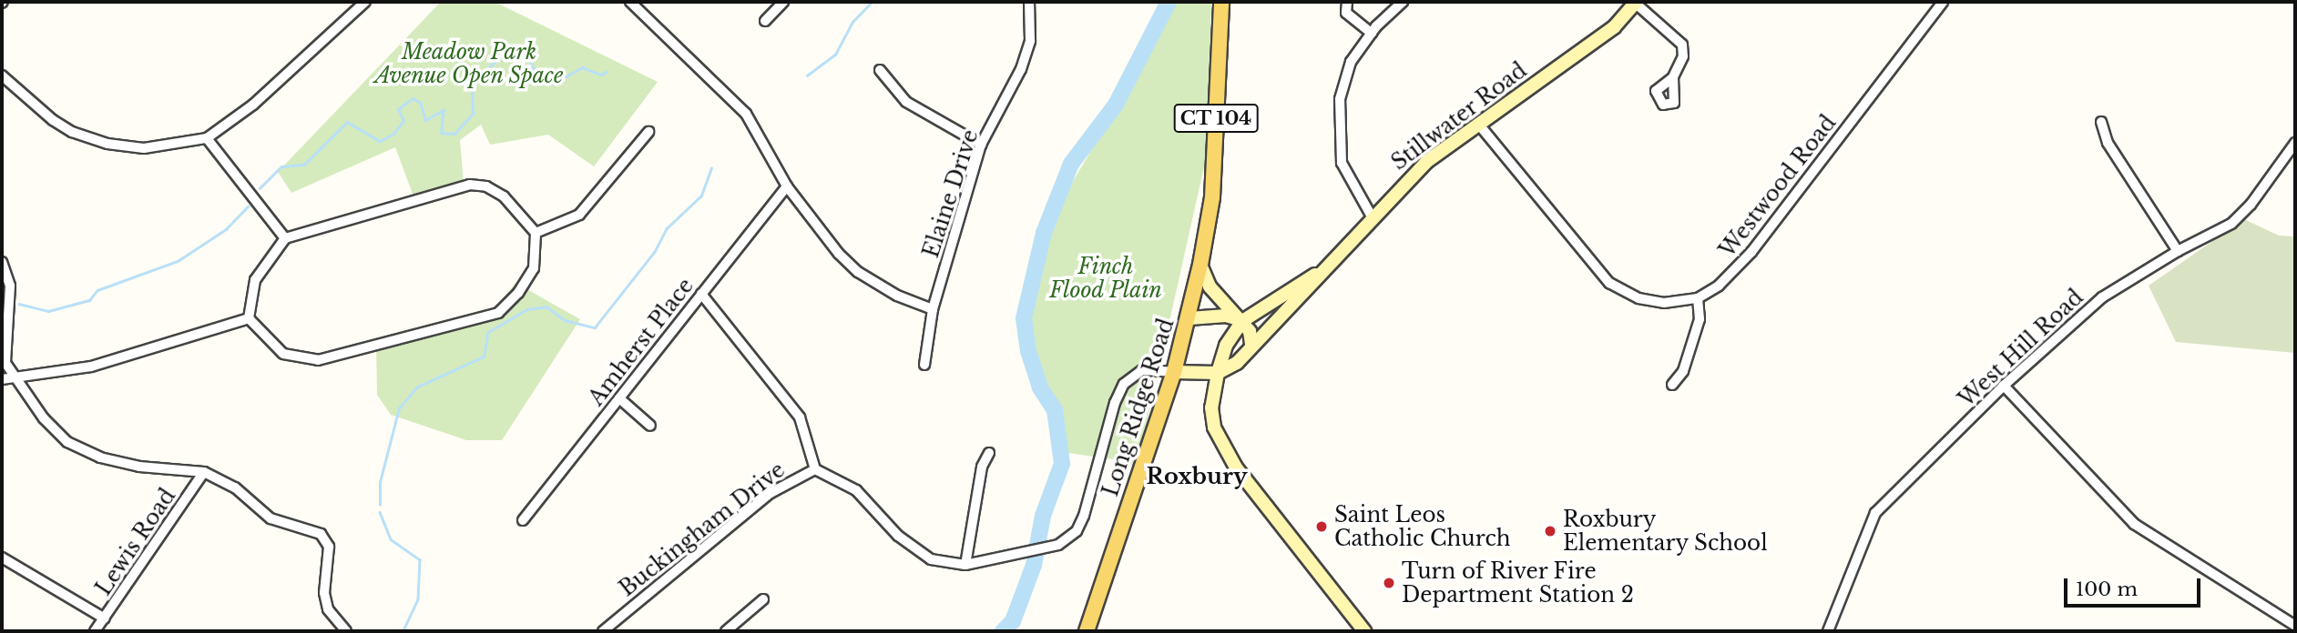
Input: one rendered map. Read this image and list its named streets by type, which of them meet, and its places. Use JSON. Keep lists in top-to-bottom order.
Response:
{
  "streets": {
    "main road": ["Stillwater Road", "CT 104", "Long Ridge Road"],
    "street": [
      "Westwood Road",
      "Elaine Drive",
      "Amherst Place",
      "West Hill Road",
      "Buckingham Drive",
      "Lewis Road"
    ]
  },
  "crossings": [
    ["Long Ridge Road", "Buckingham Drive"]
  ],
  "districts": ["Roxbury"],
  "parks": ["Meadow Park Avenue Open Space", "Finch Flood Plain"],
  "places": ["Saint Leos Catholic Church", "Roxbury Elementary School", "Turn of River Fire Department Station 2"],
  "scale_bar": "100 m"
}
